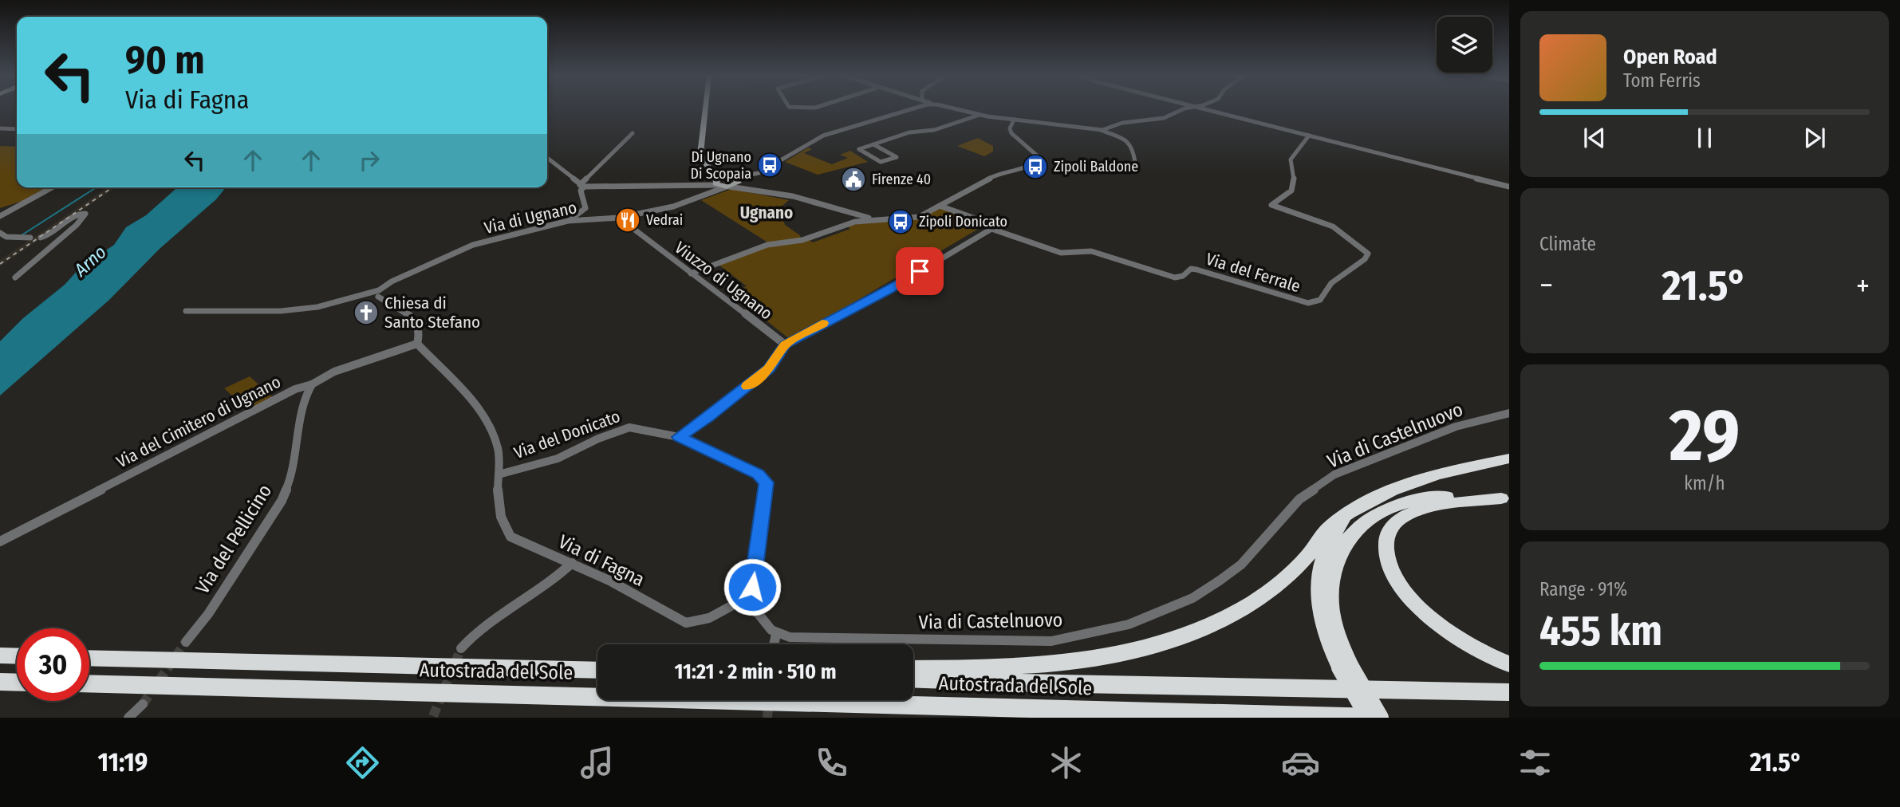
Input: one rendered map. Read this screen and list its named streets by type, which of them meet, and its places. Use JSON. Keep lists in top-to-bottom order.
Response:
{
  "streets": {
    "highway": ["Autostrada del Sole"],
    "street": [
      "Via di Ugnano",
      "Via del Ferrale",
      "Viuzzo di Ugnano",
      "Via del Cimitero di Ugnano",
      "Via del Donicato",
      "Via di Castelnuovo",
      "Via del Pellicino",
      "Via di Fagna"
    ]
  },
  "crossings": [
    ["Via di Ugnano", "Viuzzo di Ugnano"],
    ["Via del Cimitero di Ugnano", "Via del Pellicino"],
    ["Via del Cimitero di Ugnano", "Via di Fagna"],
    ["Via del Donicato", "Via di Fagna"]
  ],
  "districts": ["Ugnano"],
  "water": ["Arno"],
  "places": {
    "bus stop": ["Di Ugnano Di Scopaia", "Zipoli Baldone", "Zipoli Donicato"],
    "public building": ["Firenze 40"],
    "restaurant": ["Vedrai"],
    "church": ["Chiesa di Santo Stefano"]
  },
  "page": {
    "turn": ["90 m", "Via di Fagna"],
    "song": ["Open Road", "Tom Ferris"],
    "tile": [
      "Climate",
      ["29", "km/h"],
      ["Range · 91%", "455 km"]
    ],
    "heat": ["−", "21.5°", "+"],
    "limit": "30",
    "trip": "11:21 · 2 min · 510 m",
    "tabs": ["11:19", "21.5°"]
  }
}
